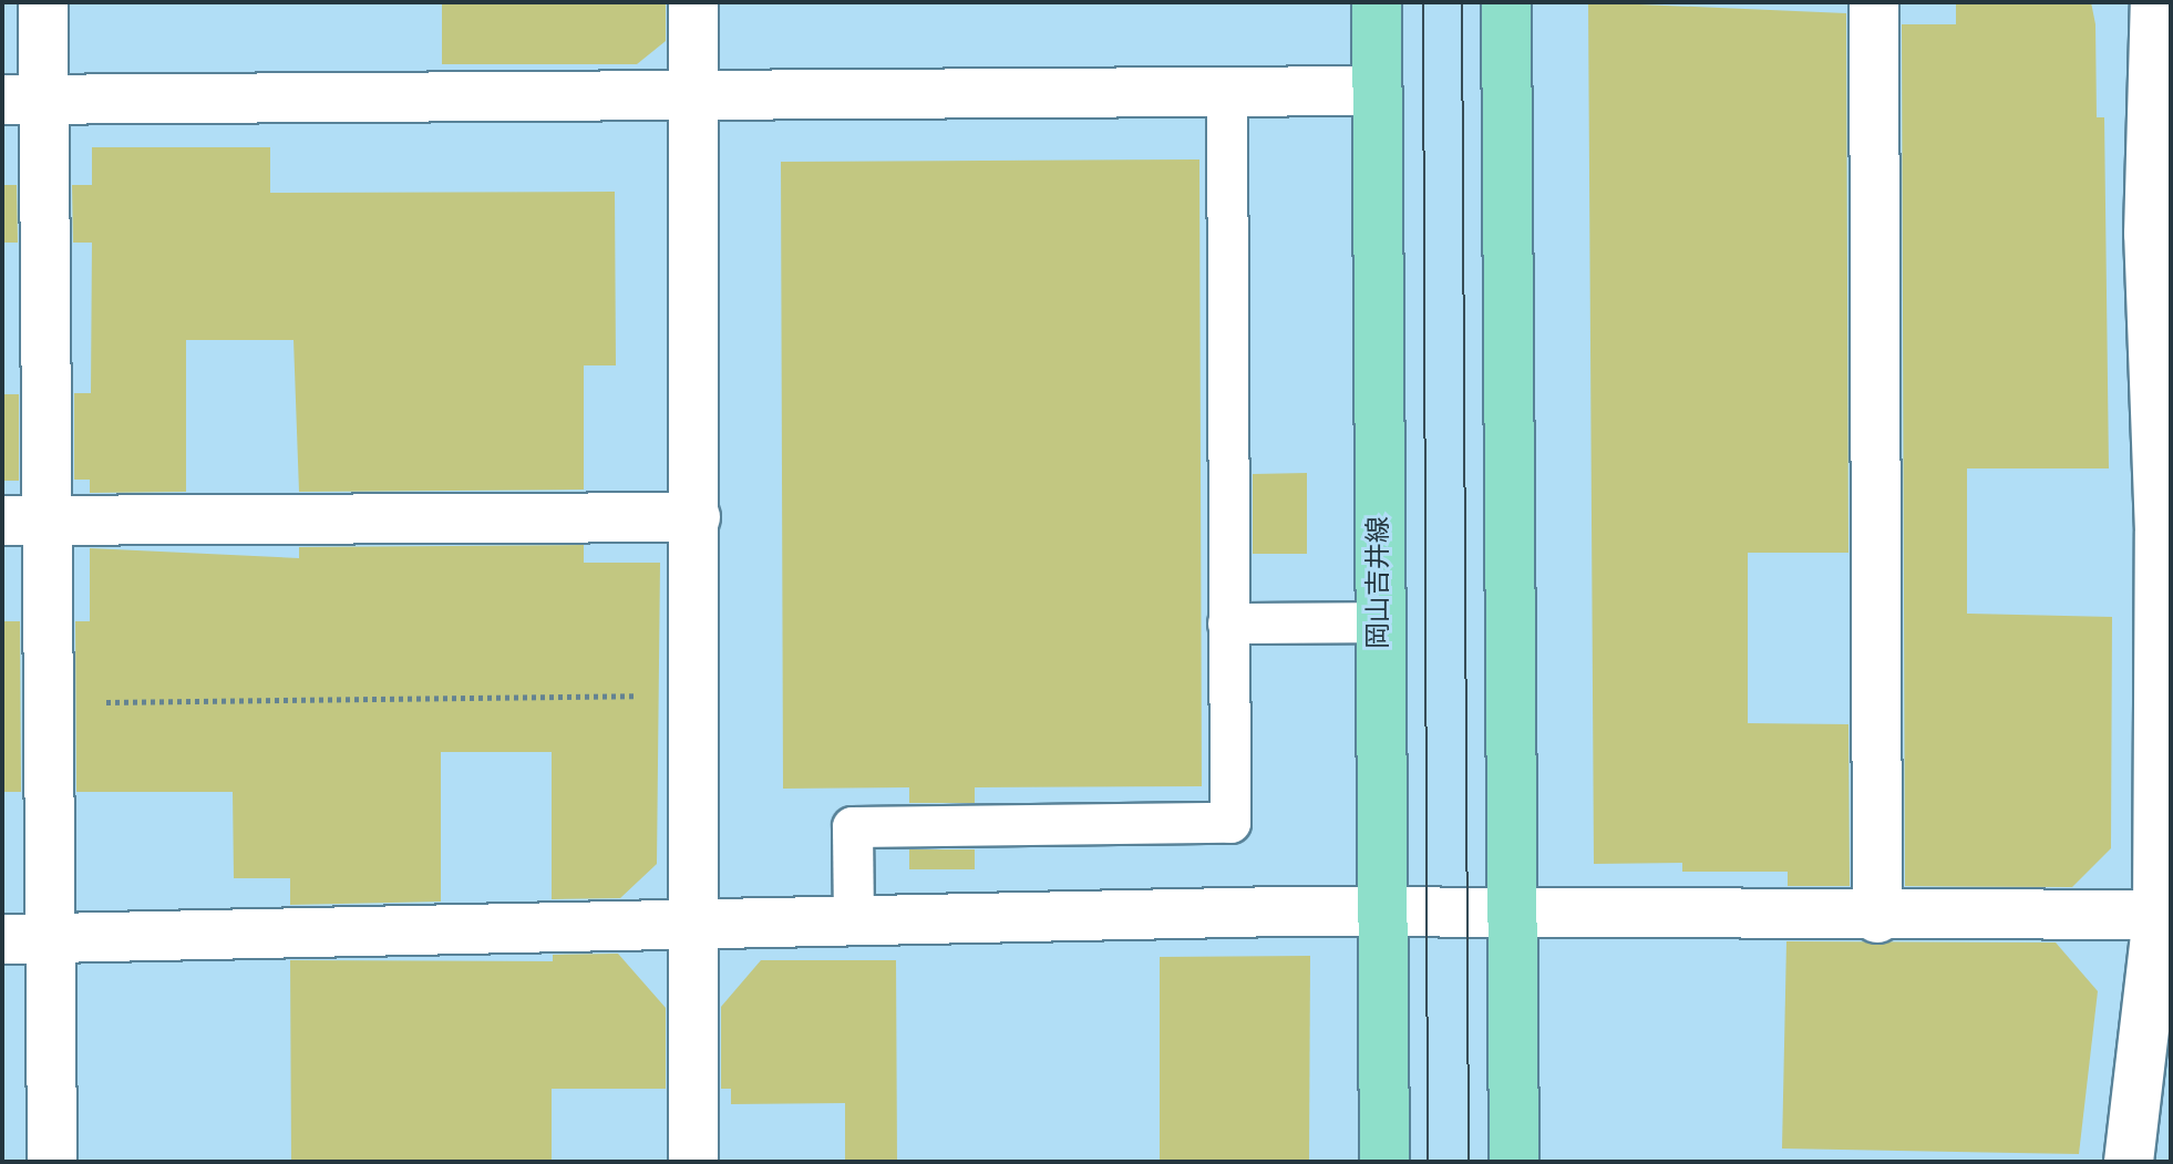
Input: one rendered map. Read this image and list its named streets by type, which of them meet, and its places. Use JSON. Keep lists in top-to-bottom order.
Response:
{
  "streets": {
    "main road": ["岡山吉井線"]
  }
}
